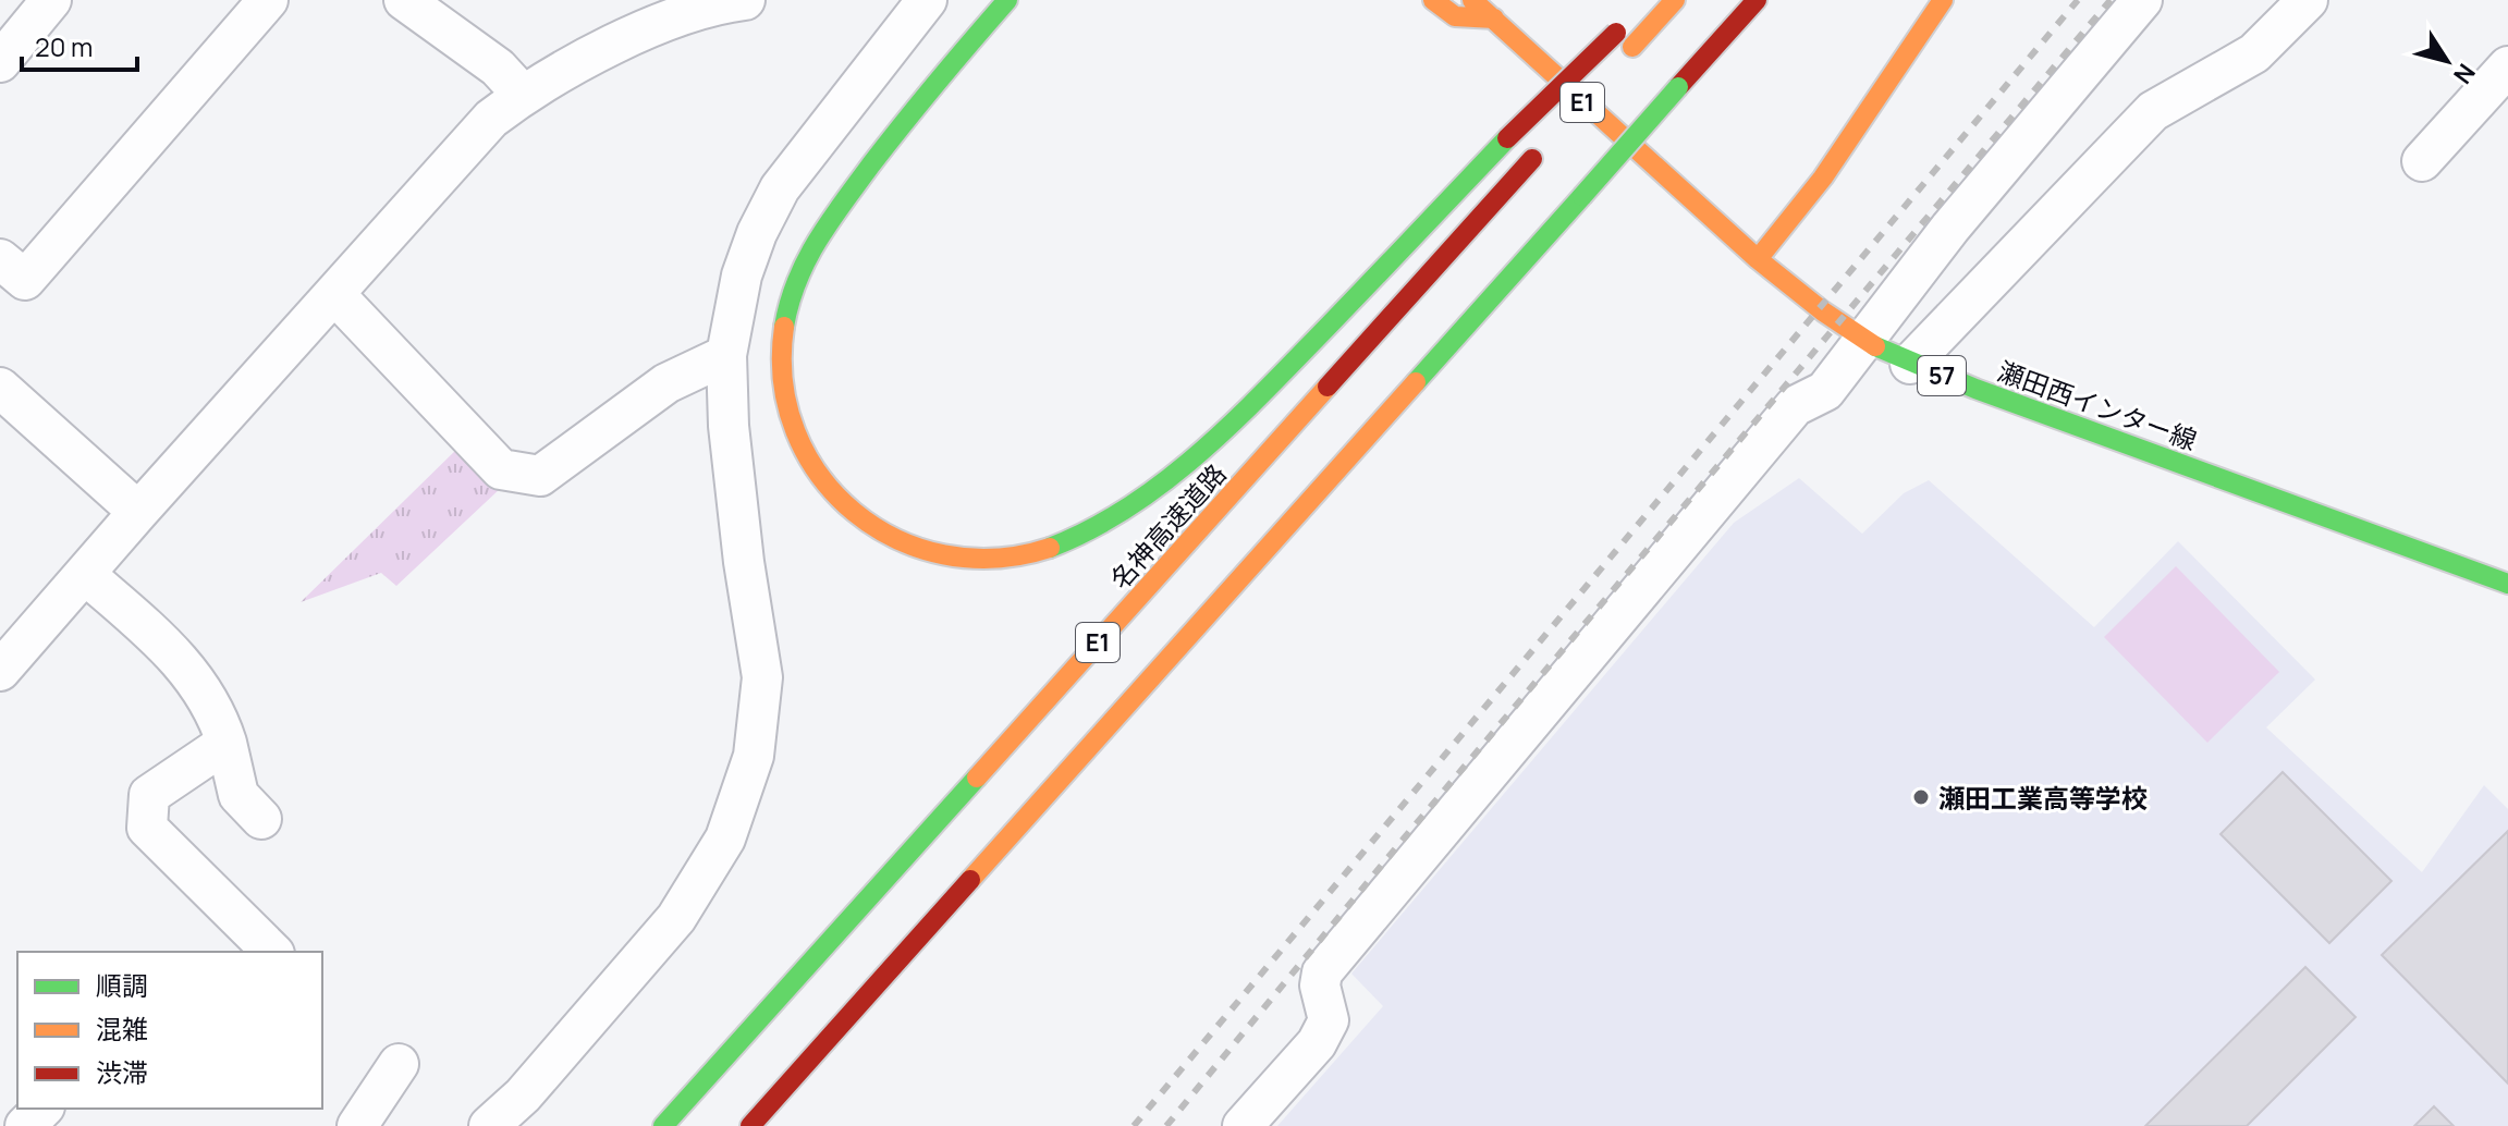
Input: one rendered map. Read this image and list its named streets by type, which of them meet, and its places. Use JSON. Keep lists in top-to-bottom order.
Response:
{
  "streets": {
    "main road": [
      "E1",
      "57",
      "瀬田西インター線",
      "名神高速道路"
    ]
  },
  "places": ["瀬田工業高等学校"],
  "legend": ["順調", "混雑", "渋滞"],
  "scale_bar": "20 m",
  "north": "bottom right"
}
